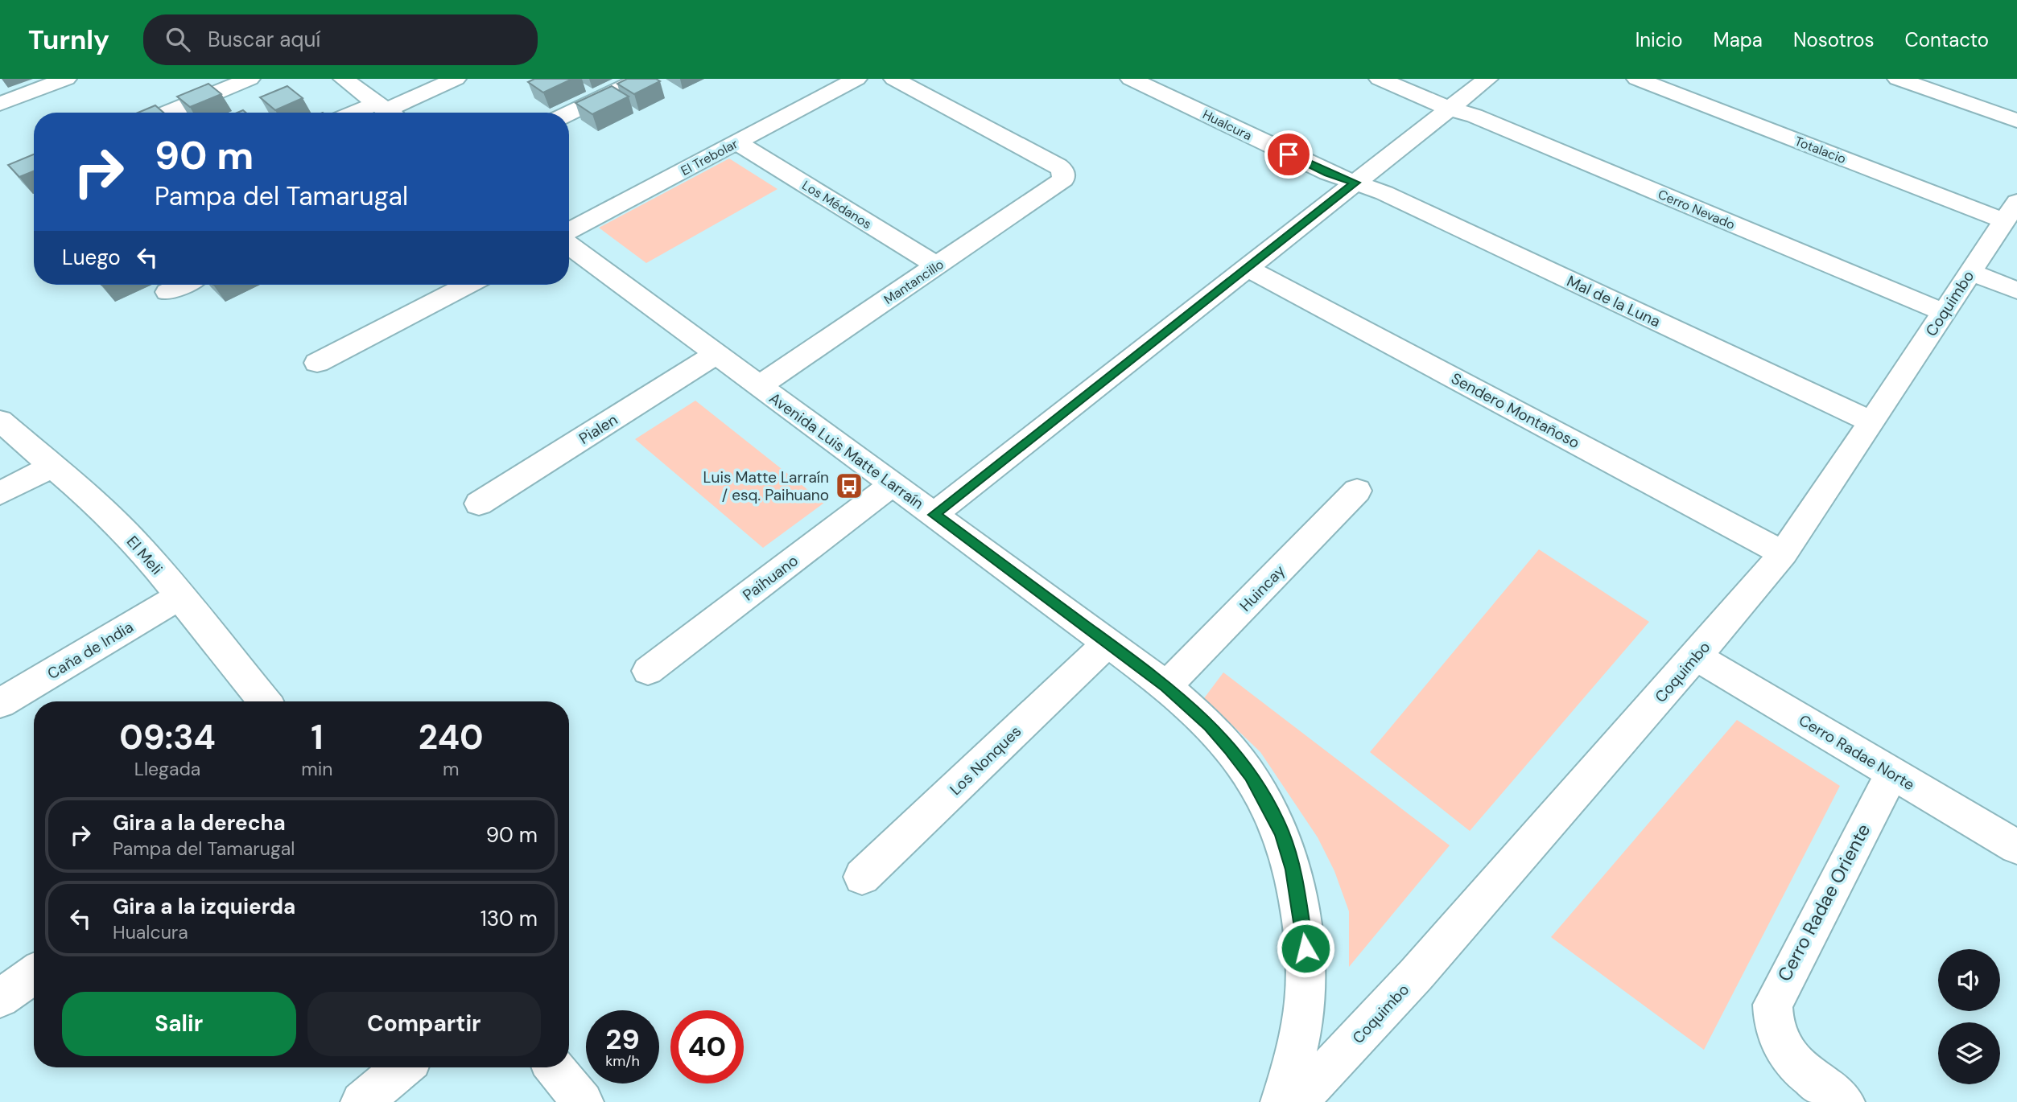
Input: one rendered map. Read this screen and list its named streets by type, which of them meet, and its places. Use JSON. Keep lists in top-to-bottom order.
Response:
{
  "streets": {
    "street": [
      "Hualcura",
      "Totalacio",
      "El Trebolar",
      "Los Médanos",
      "Cerro Nevado",
      "Mantancillo",
      "Mal de la Luna",
      "Coquimbo",
      "Sendero Montañoso",
      "Pialen",
      "Avenida Luis Matte Larraín",
      "El Meli",
      "Paihuano",
      "Huincay",
      "Caña de India",
      "Cerro Radae Norte",
      "Los Nonques",
      "Cerro Radae Oriente"
    ]
  },
  "crossings": [
    ["Hualcura", "Mal de la Luna"],
    ["Totalacio", "Coquimbo"],
    ["El Trebolar", "Los Médanos"],
    ["Los Médanos", "Mantancillo"],
    ["Cerro Nevado", "Coquimbo"],
    ["Mantancillo", "Avenida Luis Matte Larraín"],
    ["Mal de la Luna", "Coquimbo"],
    ["Coquimbo", "Sendero Montañoso"],
    ["Coquimbo", "Cerro Radae Norte"],
    ["Pialen", "Avenida Luis Matte Larraín"],
    ["Avenida Luis Matte Larraín", "Paihuano"],
    ["Avenida Luis Matte Larraín", "Huincay"],
    ["Avenida Luis Matte Larraín", "Los Nonques"],
    ["El Meli", "Caña de India"],
    ["Cerro Radae Norte", "Cerro Radae Oriente"]
  ],
  "places": {
    "bus stop": ["Luis Matte Larraín / esq. Paihuano"]
  },
  "page": {
    "header": "Turnly",
    "search": "Buscar aquí",
    "nav": [
      "Inicio",
      "Mapa",
      "Nosotros",
      "Contacto"
    ],
    "turn": ["90 m", "Pampa del Tamarugal"],
    "then": "Luego",
    "eta": [
      "09:34",
      "Llegada",
      "1",
      "min",
      "240",
      "m"
    ],
    "list": [
      {
        "name": "Gira a la derecha",
        "note": "Pampa del Tamarugal",
        "value": "90 m"
      },
      {
        "name": "Gira a la izquierda",
        "note": "Hualcura",
        "value": "130 m"
      }
    ],
    "buttons": ["Salir", "Compartir"],
    "speed": "29 km/h",
    "limit": "40"
  }
}
